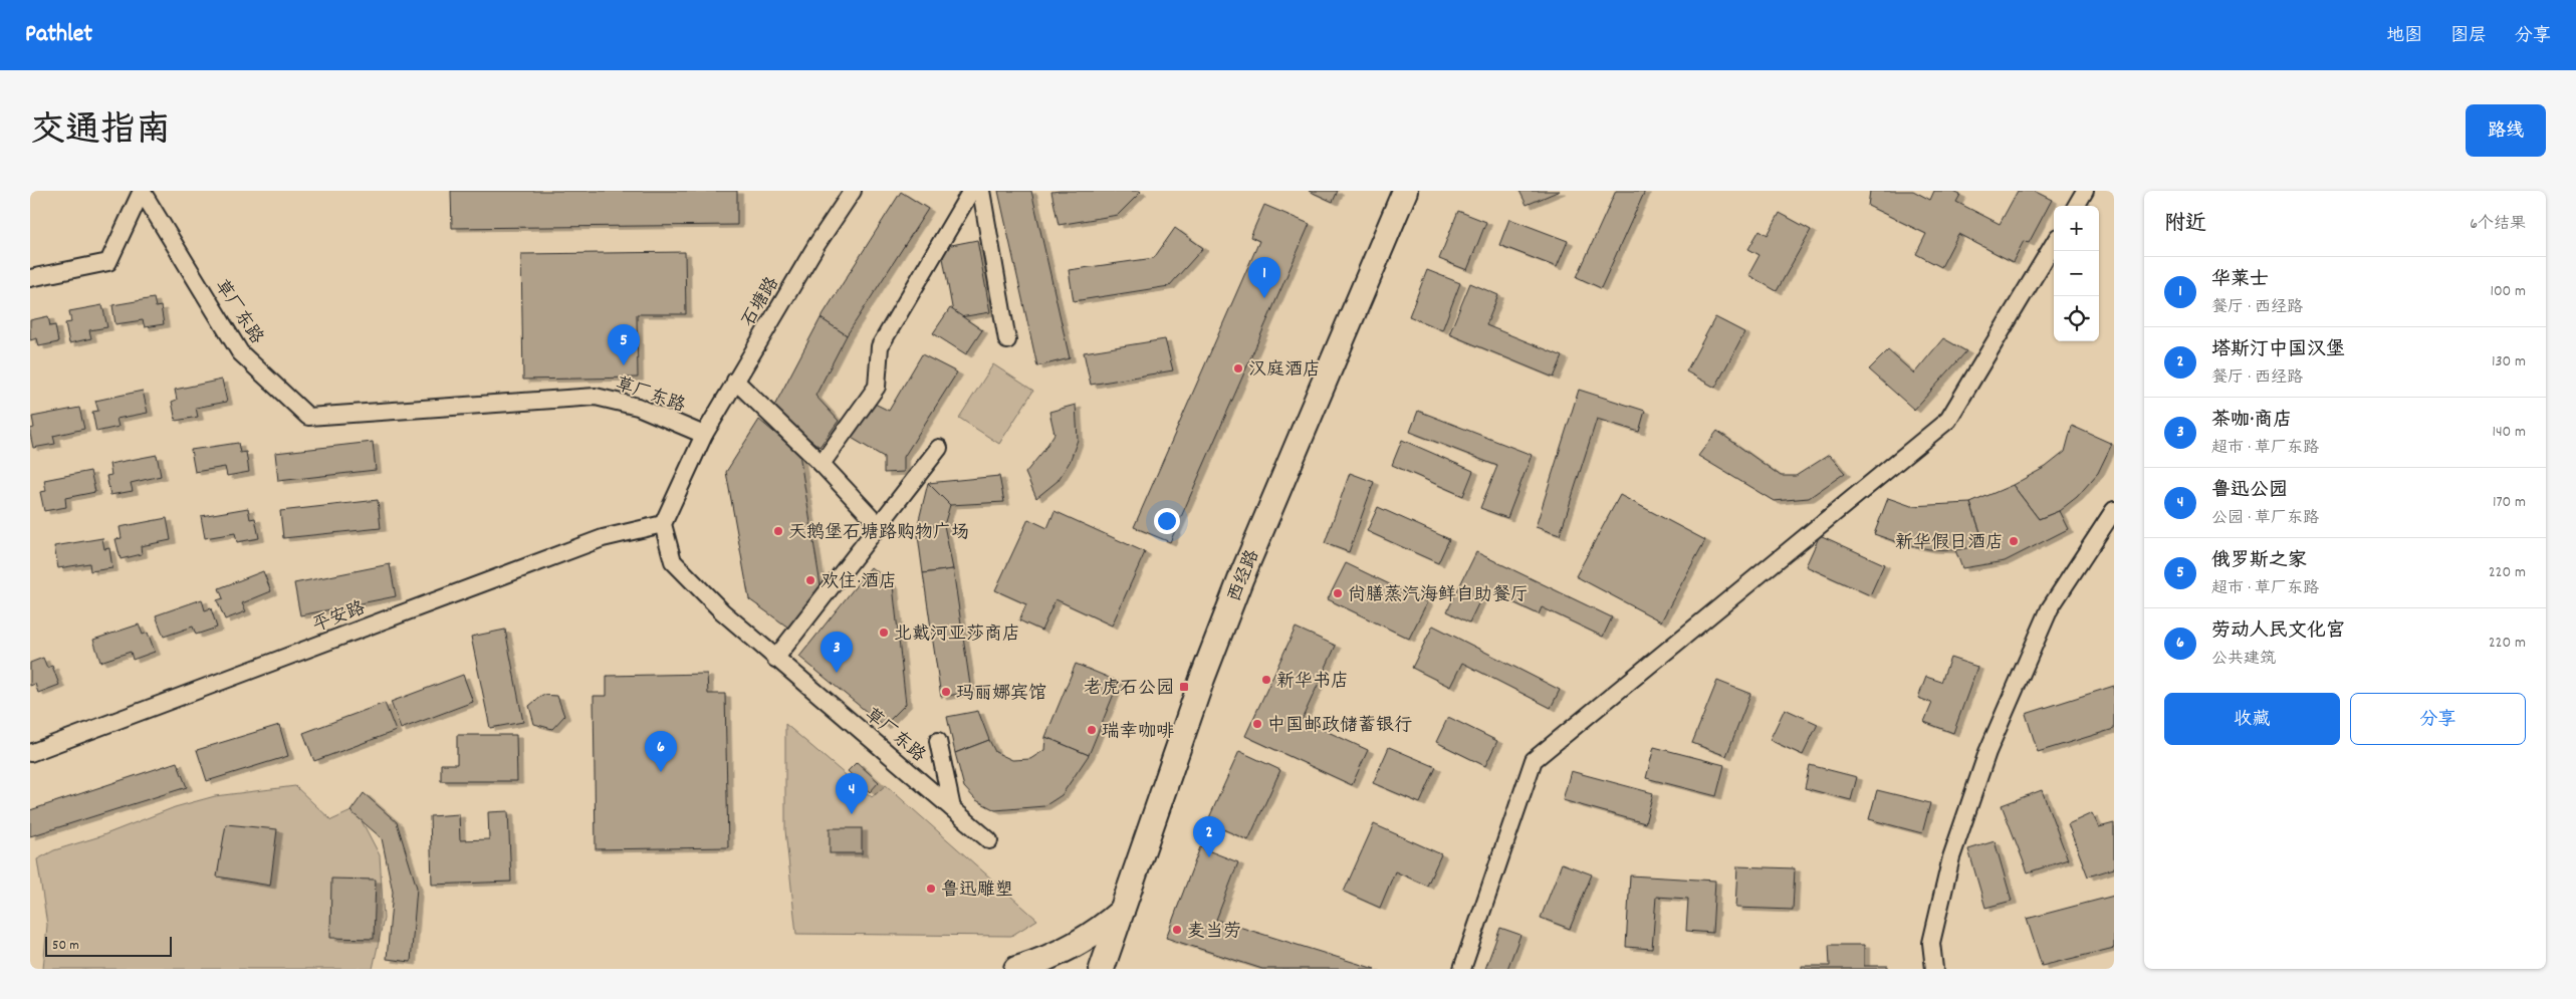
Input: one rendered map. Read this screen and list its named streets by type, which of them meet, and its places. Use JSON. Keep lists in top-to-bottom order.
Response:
{
  "streets": {
    "main road": ["西经路"],
    "street": ["石塘路", "草厂东路", "平安路"]
  },
  "crossings": [
    ["石塘路", "草厂东路"],
    ["草厂东路", "平安路"]
  ],
  "places": {
    "other": [
      "汉庭酒店",
      "天鹅堡石塘路购物广场",
      "新华假日酒店",
      "欢住·酒店",
      "尚膳蒸汽海鲜自助餐厅",
      "北戴河亚莎商店",
      "新华书店",
      "玛丽娜宾馆",
      "中国邮政储蓄银行",
      "瑞幸咖啡",
      "鲁迅雕塑",
      "麦当劳"
    ],
    "transit": ["老虎石公园"]
  },
  "scale_bar": "50 m",
  "page": {
    "header": "Pathlet",
    "nav": ["地图", "图层", "分享"],
    "title": "交通指南",
    "buttons": [
      "路线",
      ["收藏", "分享"]
    ],
    "heading": ["附近", "6个结果"],
    "map_buttons": ["+", "−"],
    "list": [
      {
        "mark": "1",
        "name": "华莱士",
        "note": "餐厅 · 西经路",
        "value": "100 m"
      },
      {
        "mark": "2",
        "name": "塔斯汀中国汉堡",
        "note": "餐厅 · 西经路",
        "value": "130 m"
      },
      {
        "mark": "3",
        "name": "茶咖·商店",
        "note": "超市 · 草厂东路",
        "value": "140 m"
      },
      {
        "mark": "4",
        "name": "鲁迅公园",
        "note": "公园 · 草厂东路",
        "value": "170 m"
      },
      {
        "mark": "5",
        "name": "俄罗斯之家",
        "note": "超市 · 草厂东路",
        "value": "220 m"
      },
      {
        "mark": "6",
        "name": "劳动人民文化宫",
        "note": "公共建筑",
        "value": "220 m"
      }
    ],
    "pins": [
      "1",
      "5",
      "3",
      "6",
      "4",
      "2"
    ],
    "scale": "50 m"
  }
}
